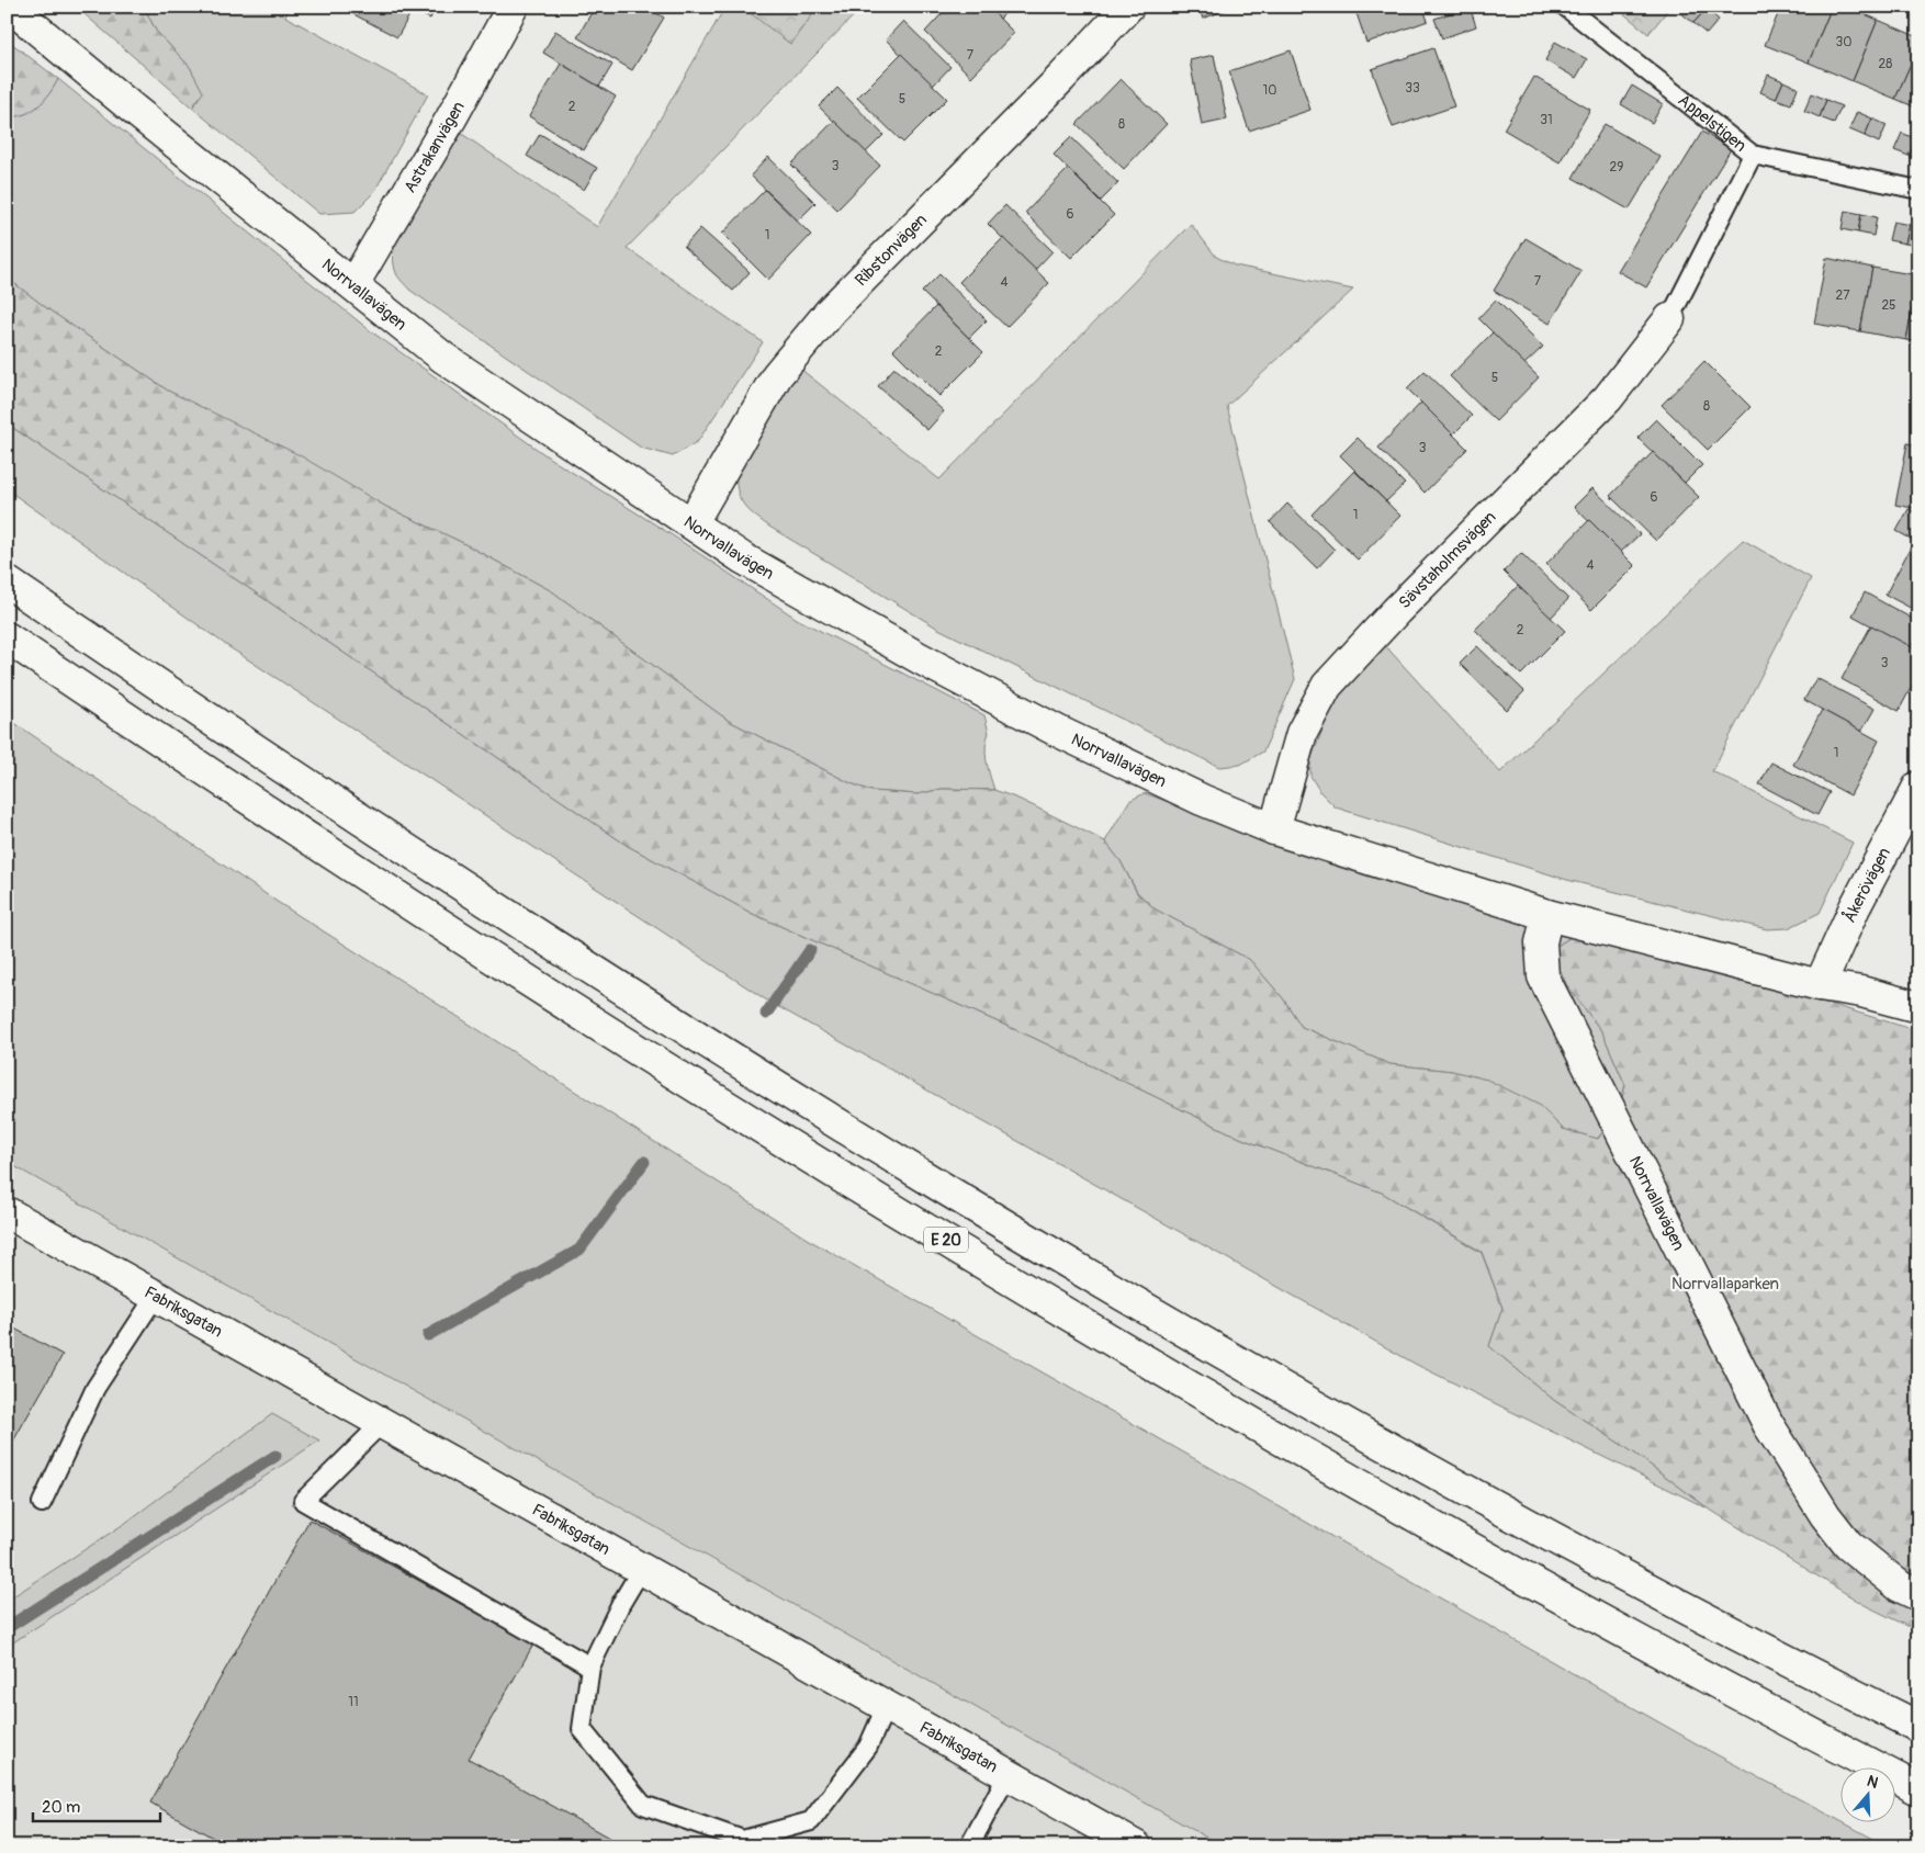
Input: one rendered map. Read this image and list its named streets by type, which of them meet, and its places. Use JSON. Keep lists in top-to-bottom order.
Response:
{
  "streets": {
    "main road": [
      "Astrakanvägen",
      "Ribstonvägen",
      "Norrvallavägen",
      "Sävstaholmsvägen",
      "Åkerövägen",
      "E 20",
      "Fabriksgatan"
    ],
    "lane": ["Äppelstigen"]
  },
  "crossings": [
    ["Astrakanvägen", "Norrvallavägen"],
    ["Ribstonvägen", "Norrvallavägen"],
    ["Norrvallavägen", "Sävstaholmsvägen"],
    ["Norrvallavägen", "Åkerövägen"]
  ],
  "parks": ["Norrvallaparken"],
  "house_numbers": [
    "30",
    "7",
    "28",
    "33",
    "10",
    "5",
    "2",
    "31",
    "8",
    "3",
    "29",
    "6",
    "1",
    "7",
    "4",
    "27",
    "25",
    "2",
    "5",
    "8",
    "3",
    "6",
    "1",
    "4",
    "2",
    "3",
    "1",
    "11"
  ],
  "scale_bar": "20 m",
  "north": "top"
}
